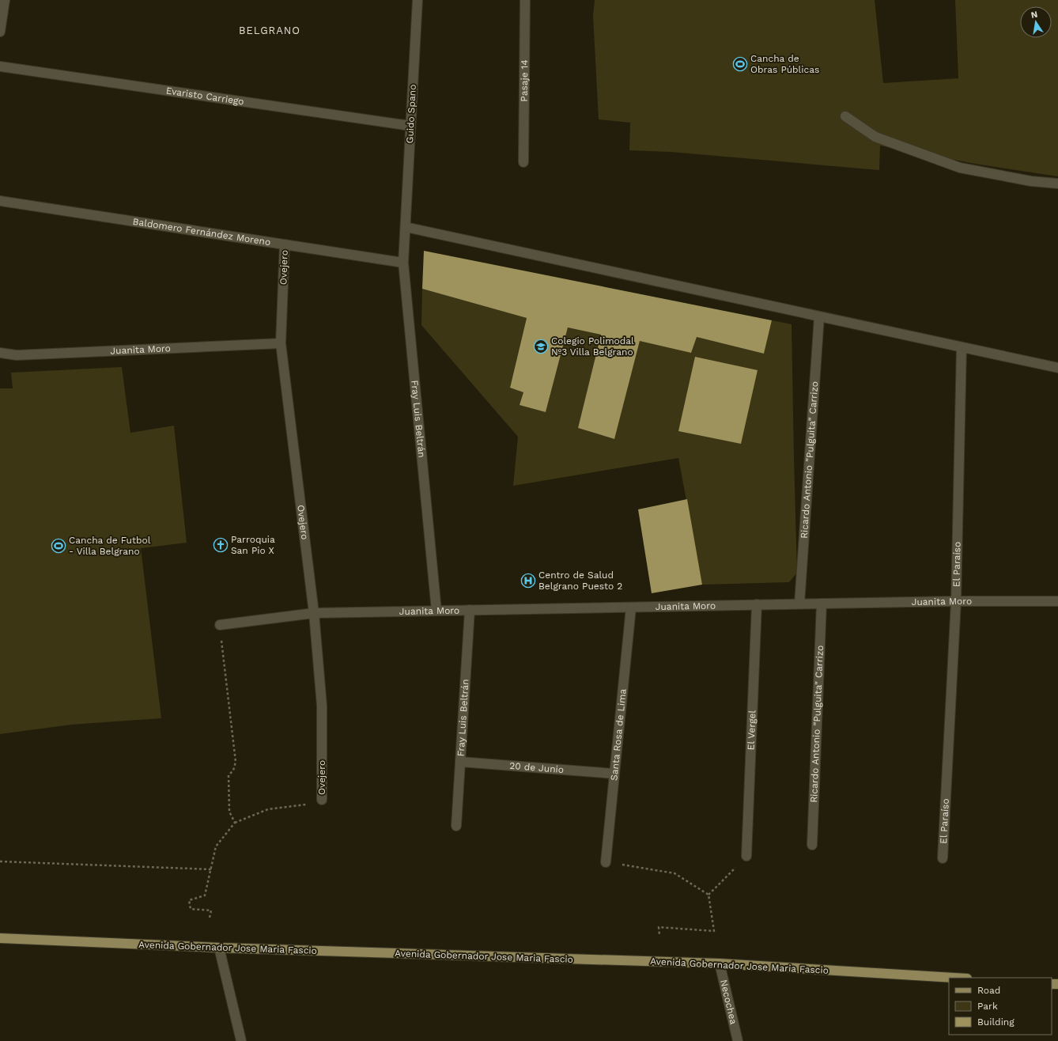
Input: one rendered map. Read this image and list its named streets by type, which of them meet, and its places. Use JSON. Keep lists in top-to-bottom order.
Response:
{
  "streets": {
    "main road": ["Avenida Gobernador Jose Maria Fascio"],
    "street": [
      "Pasaje 14",
      "Evaristo Carriego",
      "Guido Spano",
      "Baldomero Fernández Moreno",
      "Ovejero",
      "Juanita Moro",
      "Fray Luis Beltrán",
      "Ricardo Antonio \"Pulguita\" Carrizo",
      "El Paraíso",
      "El Vergel",
      "Santa Rosa de Lima",
      "20 de Junio",
      "Necochea"
    ]
  },
  "crossings": [
    ["Evaristo Carriego", "Guido Spano"],
    ["Guido Spano", "Fray Luis Beltrán"],
    ["Baldomero Fernández Moreno", "Ovejero"],
    ["Baldomero Fernández Moreno", "Fray Luis Beltrán"],
    ["Ovejero", "Juanita Moro"],
    ["Juanita Moro", "Fray Luis Beltrán"],
    ["Juanita Moro", "Ricardo Antonio \"Pulguita\" Carrizo"],
    ["Juanita Moro", "El Paraíso"],
    ["Juanita Moro", "El Vergel"],
    ["Juanita Moro", "Santa Rosa de Lima"],
    ["Fray Luis Beltrán", "20 de Junio"],
    ["Santa Rosa de Lima", "20 de Junio"],
    ["Avenida Gobernador Jose Maria Fascio", "Necochea"]
  ],
  "districts": ["BELGRANO"],
  "places": {
    "sports": ["Cancha de Obras Públicas", "Cancha de Futbol - Villa Belgrano"],
    "school or university": ["Colegio Polimodal Nº3 Villa Belgrano"],
    "church": ["Parroquia San Pio X"],
    "hospital": ["Centro de Salud Belgrano Puesto 2"]
  },
  "legend": ["Road", "Park", "Building"],
  "north": "top"
}
